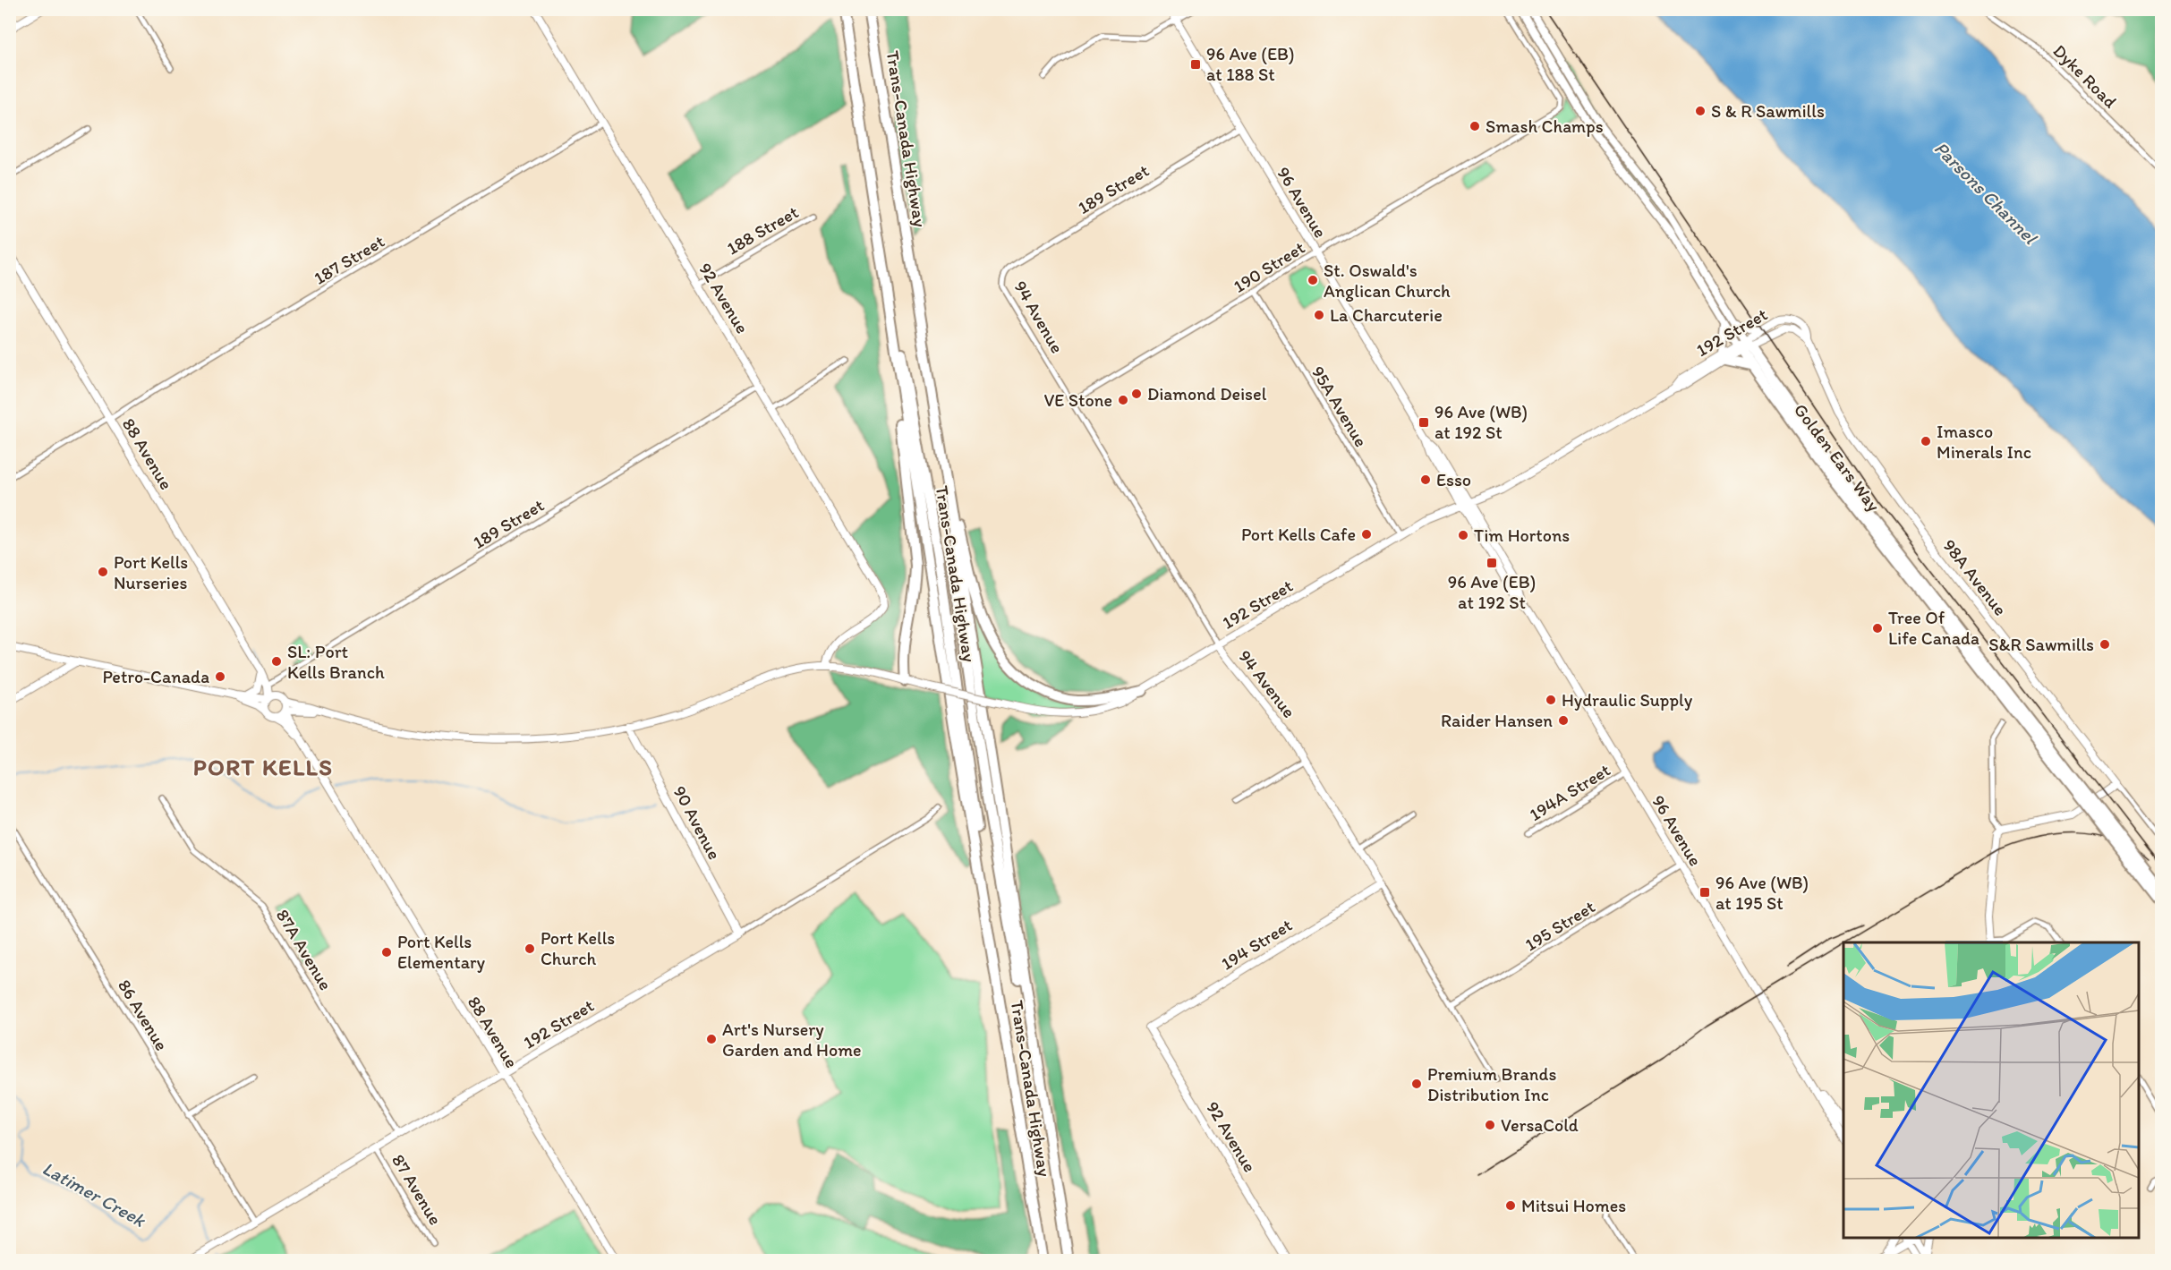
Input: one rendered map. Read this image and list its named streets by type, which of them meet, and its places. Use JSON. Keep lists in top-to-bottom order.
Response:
{
  "streets": {
    "highway": ["Trans-Canada Highway", "Golden Ears Way"],
    "main road": [
      "96 Avenue",
      "92 Avenue",
      "94 Avenue",
      "192 Street",
      "88 Avenue",
      "98A Avenue",
      "90 Avenue",
      "194 Street"
    ],
    "street": [
      "Dyke Road",
      "189 Street",
      "188 Street",
      "187 Street",
      "190 Street",
      "95A Avenue",
      "194A Street",
      "195 Street",
      "87A Avenue",
      "86 Avenue",
      "87 Avenue"
    ]
  },
  "crossings": [
    ["189 Street", "96 Avenue"],
    ["189 Street", "92 Avenue"],
    ["189 Street", "94 Avenue"],
    ["189 Street", "88 Avenue"],
    ["96 Avenue", "190 Street"],
    ["96 Avenue", "192 Street"],
    ["96 Avenue", "194A Street"],
    ["96 Avenue", "195 Street"],
    ["188 Street", "92 Avenue"],
    ["187 Street", "92 Avenue"],
    ["187 Street", "88 Avenue"],
    ["190 Street", "94 Avenue"],
    ["190 Street", "95A Avenue"],
    ["92 Avenue", "192 Street"],
    ["92 Avenue", "194 Street"],
    ["94 Avenue", "192 Street"],
    ["94 Avenue", "195 Street"],
    ["94 Avenue", "194 Street"],
    ["192 Street", "95A Avenue"],
    ["192 Street", "88 Avenue"],
    ["192 Street", "Golden Ears Way"],
    ["192 Street", "98A Avenue"],
    ["192 Street", "90 Avenue"],
    ["192 Street", "87A Avenue"],
    ["192 Street", "86 Avenue"],
    ["192 Street", "87 Avenue"]
  ],
  "districts": ["PORT KELLS"],
  "water": ["Parsons Channel", "Latimer Creek"],
  "places": {
    "transit": [
      "96 Ave (EB) at 188 St",
      "96 Ave (WB) at 192 St",
      "96 Ave (EB) at 192 St",
      "96 Ave (WB) at 195 St"
    ],
    "other": [
      "S & R Sawmills",
      "Smash Champs",
      "St. Oswald's Anglican Church",
      "La Charcuterie",
      "Diamond Deisel",
      "VE Stone",
      "Imasco Minerals Inc",
      "Esso",
      "Port Kells Cafe",
      "Tim Hortons",
      "Port Kells Nurseries",
      "Tree Of Life Canada",
      "S&R Sawmills",
      "SL: Port Kells Branch",
      "Petro-Canada",
      "Hydraulic Supply",
      "Raider Hansen",
      "Port Kells Church",
      "Port Kells Elementary",
      "Art's Nursery Garden and Home",
      "Premium Brands Distribution Inc",
      "VersaCold",
      "Mitsui Homes"
    ]
  }
}
